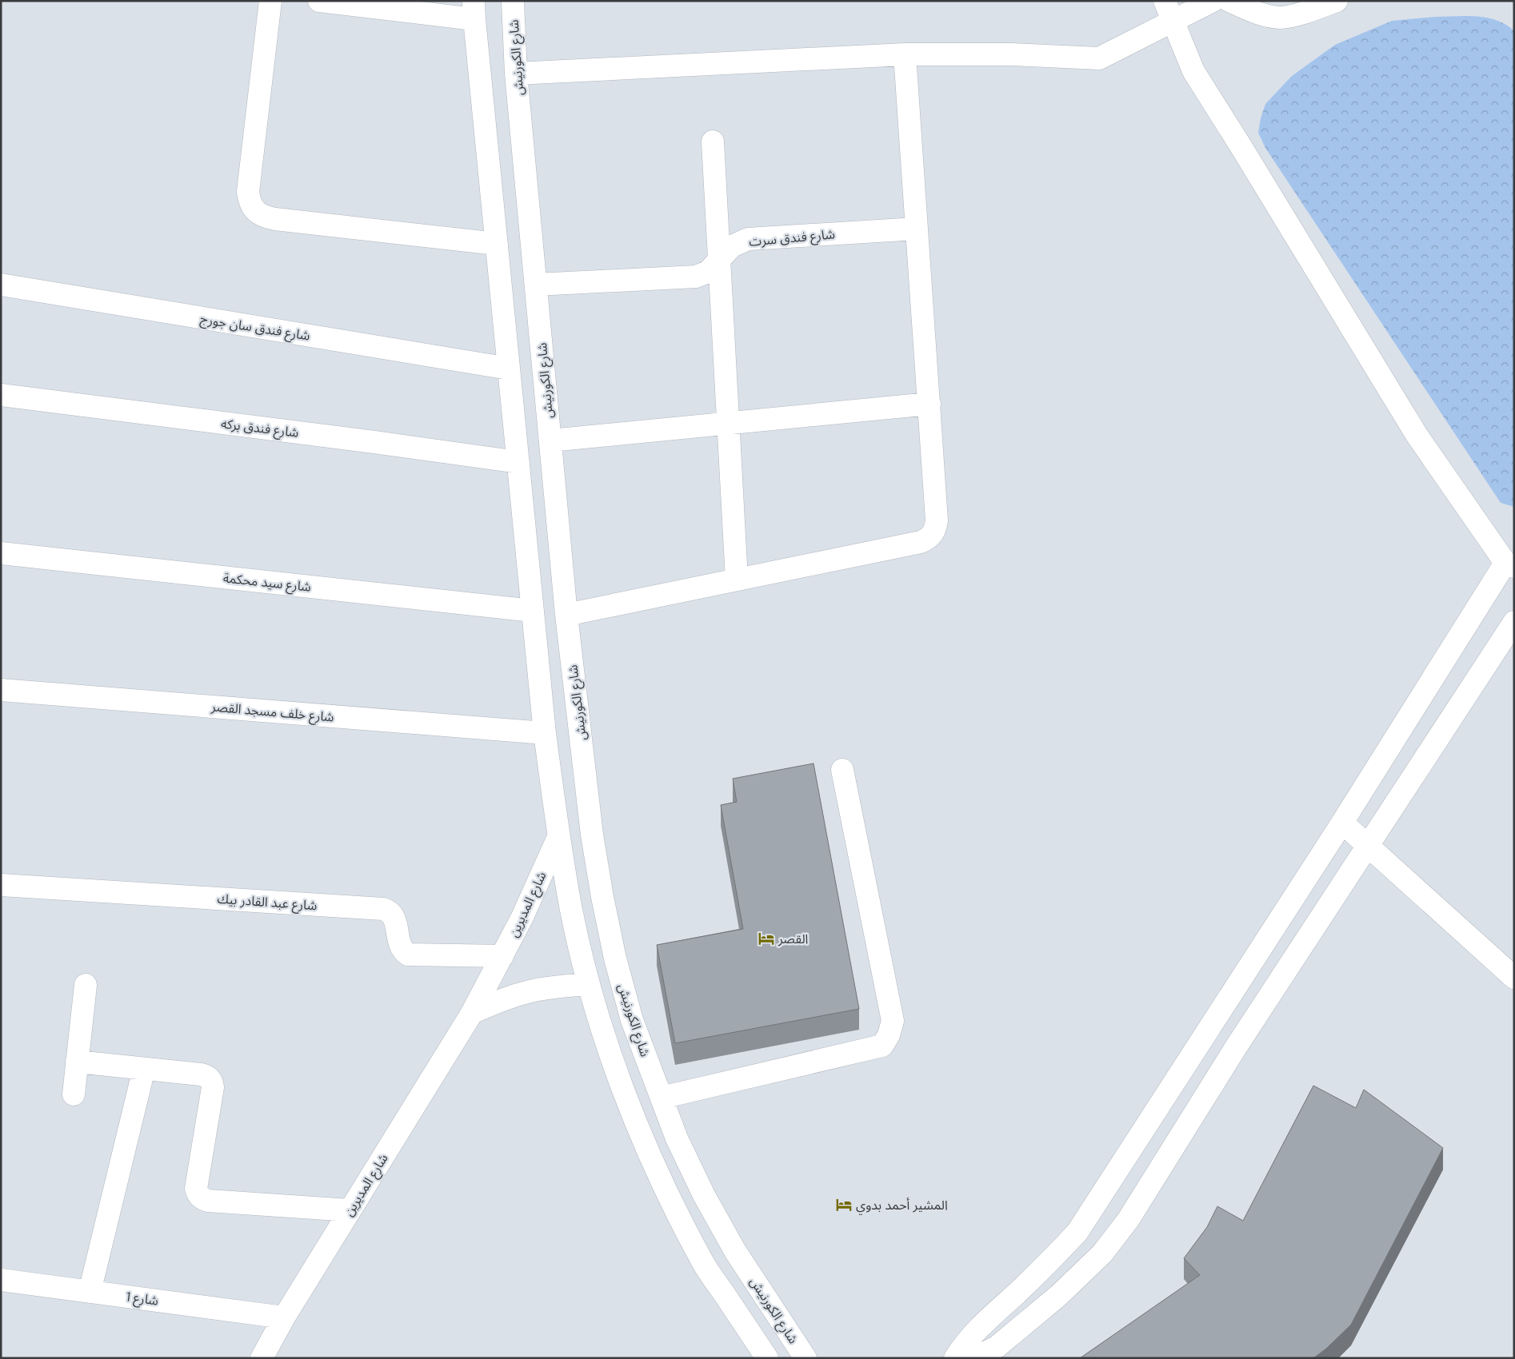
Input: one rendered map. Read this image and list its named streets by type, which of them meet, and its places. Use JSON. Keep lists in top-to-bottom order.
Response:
{
  "streets": {
    "street": [
      "شارع الكورنيش",
      "شارع فندق سرت",
      "شارع فندق سان جورج",
      "شارع فندق بركه",
      "شارع سيد محكمة",
      "شارع خلف مسجد القصر",
      "شارع عبد القادر بيك",
      "شارع المديرين",
      "شارع 1"
    ]
  },
  "crossings": [
    ["شارع الكورنيش", "شارع فندق سرت"],
    ["شارع عبد القادر بيك", "شارع المديرين"],
    ["شارع المديرين", "شارع 1"]
  ],
  "places": {
    "hotel": ["القصر", "المشير أحمد بدوي"]
  }
}
